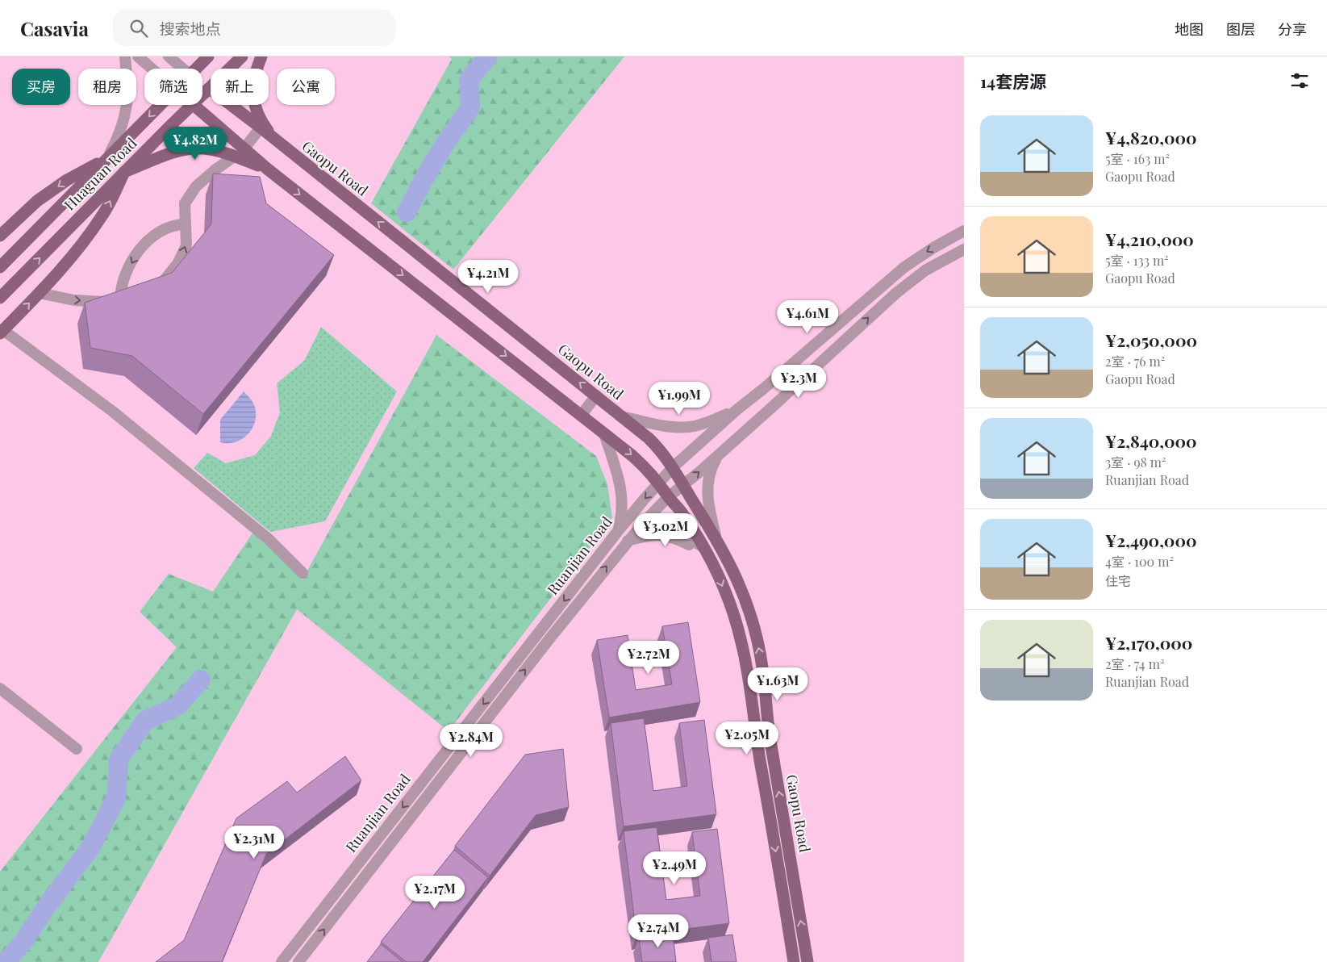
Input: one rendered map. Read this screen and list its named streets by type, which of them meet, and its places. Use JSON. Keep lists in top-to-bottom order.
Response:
{
  "streets": {
    "main road": ["Gaopu Road", "Huaguan Road"],
    "street": ["Ruanjian Road"]
  },
  "crossings": [
    ["Gaopu Road", "Huaguan Road"],
    ["Gaopu Road", "Ruanjian Road"]
  ],
  "page": {
    "header": "Casavia",
    "search": "搜索地点",
    "nav": ["地图", "图层", "分享"],
    "heading": "14套房源",
    "chip": [
      "买房",
      "租房",
      "筛选",
      "新上",
      "公寓"
    ],
    "list": [
      {
        "name": "¥4,820,000",
        "note": "5室 · 163 m² · Gaopu Road"
      },
      {
        "name": "¥4,210,000",
        "note": "5室 · 133 m² · Gaopu Road"
      },
      {
        "name": "¥2,050,000",
        "note": "2室 · 76 m² · Gaopu Road"
      },
      {
        "name": "¥2,840,000",
        "note": "3室 · 98 m² · Ruanjian Road"
      },
      {
        "name": "¥2,490,000",
        "note": "4室 · 100 m² · 住宅"
      },
      {
        "name": "¥2,170,000",
        "note": "2室 · 74 m² · Ruanjian Road"
      }
    ],
    "price": [
      "¥4.82M",
      "¥4.21M",
      "¥4.61M",
      "¥2.3M",
      "¥1.99M",
      "¥3.02M",
      "¥2.72M",
      "¥1.63M",
      "¥2.05M",
      "¥2.84M",
      "¥2.31M",
      "¥2.49M",
      "¥2.17M",
      "¥2.74M"
    ]
  }
}
